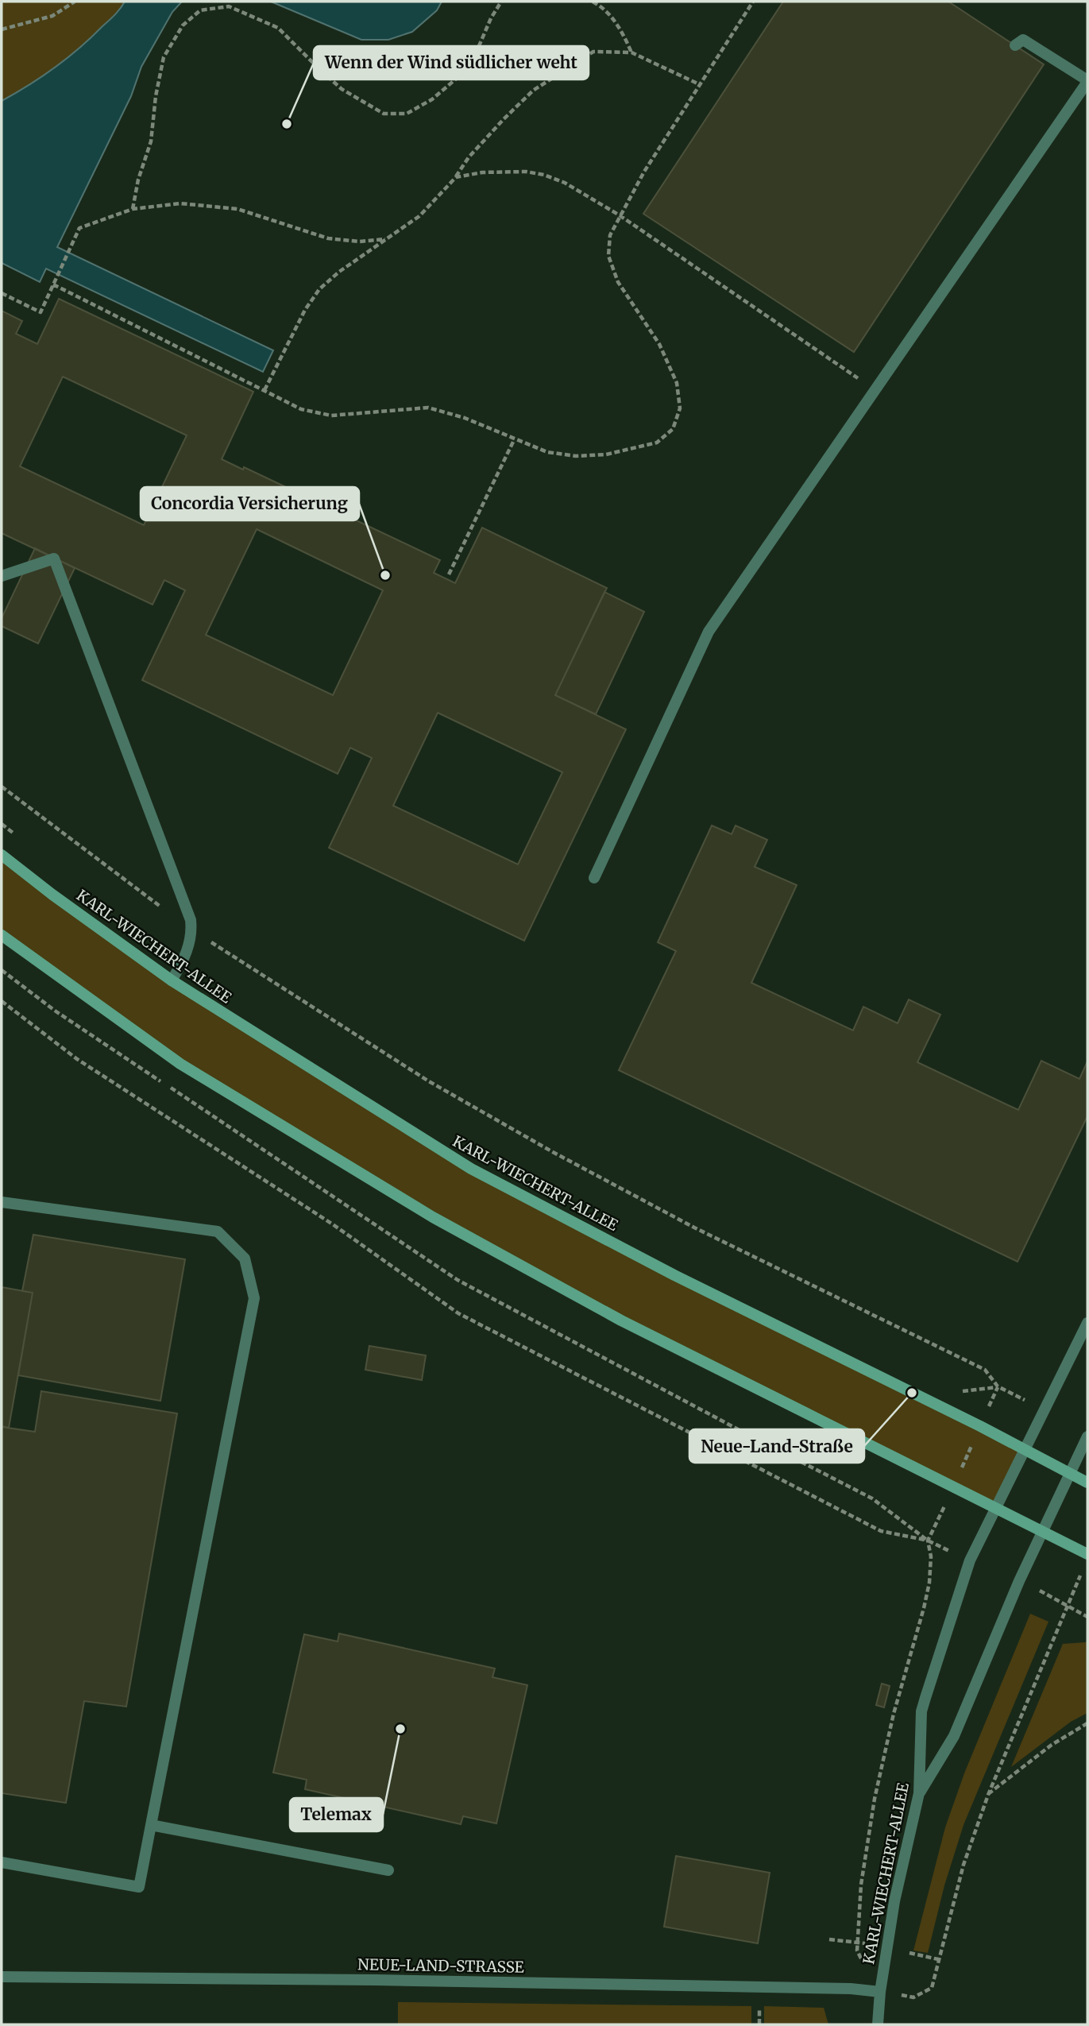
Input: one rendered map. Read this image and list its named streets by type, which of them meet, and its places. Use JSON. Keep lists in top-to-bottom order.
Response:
{
  "streets": {
    "main road": ["KARL-WIECHERT-ALLEE"],
    "street": ["NEUE-LAND-STRASSE"]
  },
  "crossings": [
    ["KARL-WIECHERT-ALLEE", "NEUE-LAND-STRASSE"]
  ],
  "places": [
    "Wenn der Wind südlicher weht",
    "Concordia Versicherung",
    "Neue-Land-Straße",
    "Telemax"
  ]
}
